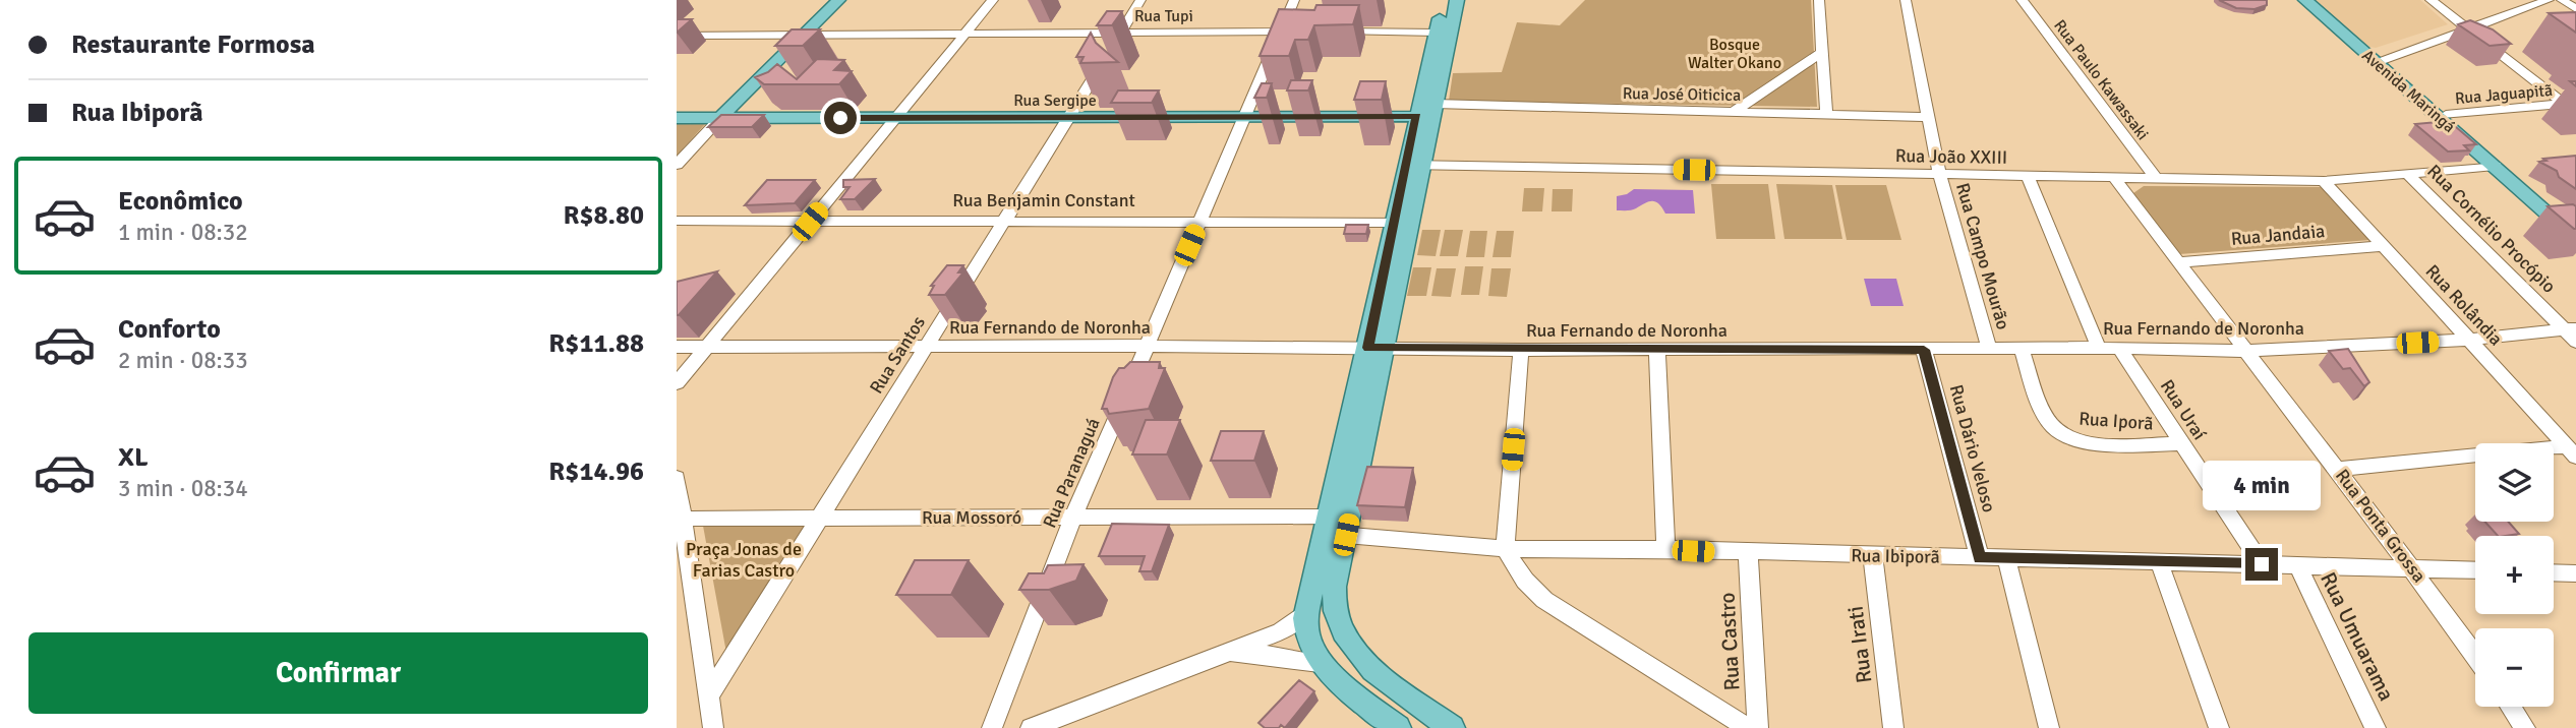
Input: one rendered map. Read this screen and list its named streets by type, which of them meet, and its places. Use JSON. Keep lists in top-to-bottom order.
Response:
{
  "streets": {
    "main road": ["Avenida Maringá", "Rua Sergipe"],
    "street": [
      "Rua Tupi",
      "Rua Paulo Kawassaki",
      "Rua José Oiticica",
      "Rua Jaguapitã",
      "Rua João XXIII",
      "Rua Benjamin Constant",
      "Rua Cornélio Procópio",
      "Rua Jandaia",
      "Rua Campo Mourão",
      "Rua Rolândia",
      "Rua Fernando de Noronha",
      "Rua Santos",
      "Rua Uraí",
      "Rua Iporã",
      "Rua Dário Veloso",
      "Rua Paranaguá",
      "Rua Mossoró",
      "Rua Ponta Grossa",
      "Rua Ibiporã",
      "Rua Umuarama",
      "Rua Castro",
      "Rua Irati"
    ]
  },
  "crossings": [
    ["Rua Tupi", "Rua Santos"],
    ["Rua Tupi", "Rua Paranaguá"],
    ["Rua Paulo Kawassaki", "Rua João XXIII"],
    ["Avenida Maringá", "Rua Jaguapitã"],
    ["Avenida Maringá", "Rua João XXIII"],
    ["Rua José Oiticica", "Rua Sergipe"],
    ["Rua José Oiticica", "Rua Campo Mourão"],
    ["Rua Sergipe", "Rua Santos"],
    ["Rua Sergipe", "Rua Paranaguá"],
    ["Rua João XXIII", "Rua Cornélio Procópio"],
    ["Rua João XXIII", "Rua Campo Mourão"],
    ["Rua João XXIII", "Rua Rolândia"],
    ["Rua João XXIII", "Rua Ponta Grossa"],
    ["Rua Benjamin Constant", "Rua Santos"],
    ["Rua Benjamin Constant", "Rua Paranaguá"],
    ["Rua Cornélio Procópio", "Rua Fernando de Noronha"],
    ["Rua Jandaia", "Rua Rolândia"],
    ["Rua Jandaia", "Rua Ponta Grossa"],
    ["Rua Campo Mourão", "Rua Fernando de Noronha"],
    ["Rua Rolândia", "Rua Fernando de Noronha"],
    ["Rua Fernando de Noronha", "Rua Santos"],
    ["Rua Fernando de Noronha", "Rua Uraí"],
    ["Rua Fernando de Noronha", "Rua Iporã"],
    ["Rua Fernando de Noronha", "Rua Dário Veloso"],
    ["Rua Fernando de Noronha", "Rua Paranaguá"],
    ["Rua Fernando de Noronha", "Rua Ponta Grossa"],
    ["Rua Santos", "Rua Mossoró"],
    ["Rua Uraí", "Rua Iporã"],
    ["Rua Uraí", "Rua Ibiporã"],
    ["Rua Dário Veloso", "Rua Ibiporã"],
    ["Rua Paranaguá", "Rua Mossoró"],
    ["Rua Mossoró", "Rua Ibiporã"],
    ["Rua Ponta Grossa", "Rua Ibiporã"],
    ["Rua Ibiporã", "Rua Umuarama"],
    ["Rua Ibiporã", "Rua Castro"],
    ["Rua Ibiporã", "Rua Irati"]
  ],
  "parks": ["Bosque Walter Okano", "Praça Jonas de Farias Castro"],
  "page": {
    "banner": ["Restaurante Formosa", "Rua Ibiporã"],
    "list": [
      {
        "name": "Econômico",
        "note": "1 min · 08:32",
        "value": "R$8.80"
      },
      {
        "name": "Conforto",
        "note": "2 min · 08:33",
        "value": "R$11.88"
      },
      {
        "name": "XL",
        "note": "3 min · 08:34",
        "value": "R$14.96"
      }
    ],
    "map_buttons": ["+", "−"],
    "bubble": "4 min",
    "buttons": "Confirmar"
  }
}
